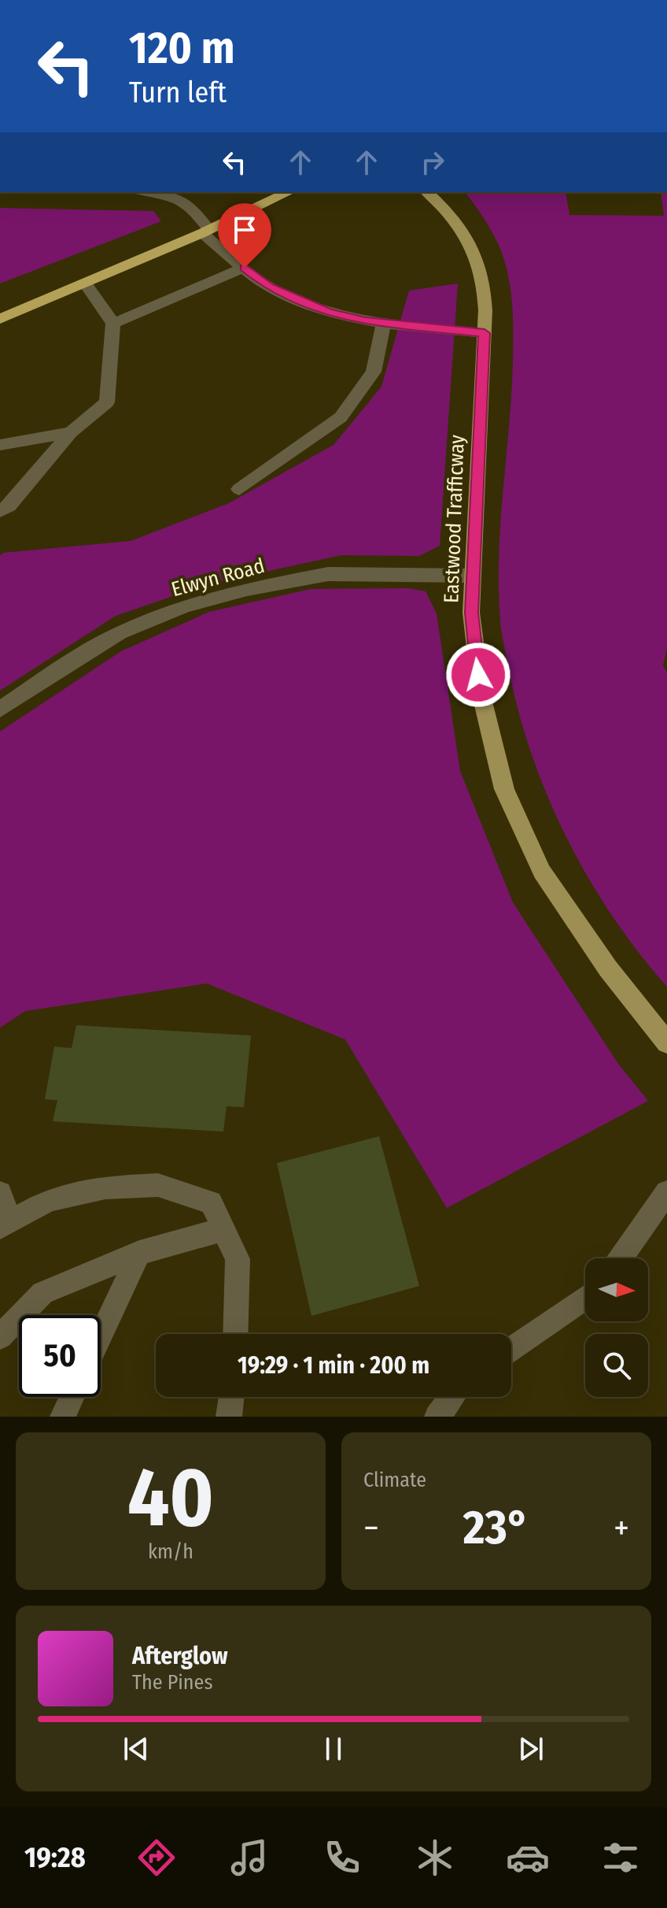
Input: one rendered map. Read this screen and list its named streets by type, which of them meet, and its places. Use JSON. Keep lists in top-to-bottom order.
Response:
{
  "streets": {
    "main road": ["Eastwood Trafficway"],
    "street": ["Elwyn Road"]
  },
  "crossings": [
    ["Eastwood Trafficway", "Elwyn Road"]
  ],
  "north": "right",
  "page": {
    "turn": ["120 m", "Turn left"],
    "limit": "50",
    "trip": "19:29 · 1 min · 200 m",
    "tile": [
      ["40", "km/h"],
      "Climate"
    ],
    "heat": ["−", "23°", "+"],
    "song": ["Afterglow", "The Pines"],
    "tabs": "19:28"
  }
}
